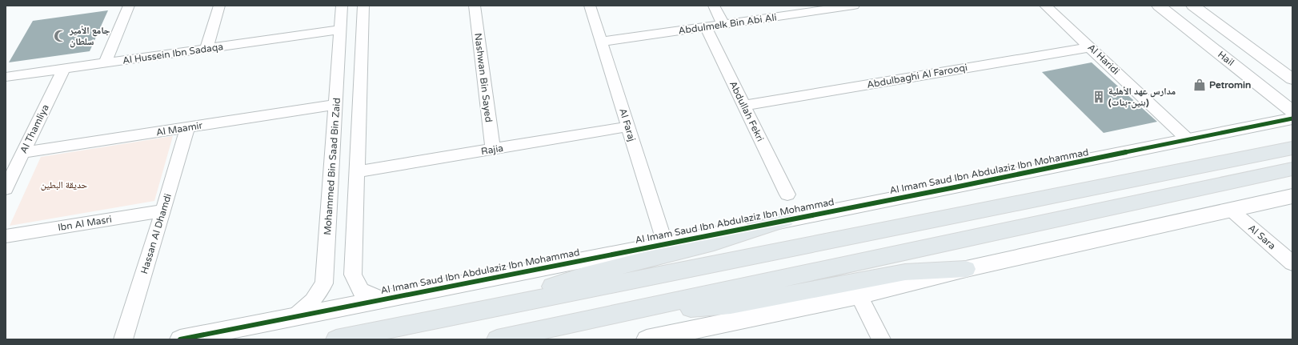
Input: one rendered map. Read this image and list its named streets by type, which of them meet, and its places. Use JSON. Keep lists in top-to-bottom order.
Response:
{
  "streets": {
    "street": [
      "Abdulmelk Bin Abi Ali",
      "Al Hussein Ibn Sadaqa",
      "Hail",
      "Al Haridi",
      "Abdulbaghi Al Farooqi",
      "Nashwan Bin Sayed",
      "Abdullah Fekri",
      "Al Faraj",
      "Al Thamliya",
      "Al Maamir",
      "Rajia",
      "Mohammed Bin Saad Bin Zaid",
      "Al Imam Saud Ibn Abdulaziz Ibn Mohammad",
      "Ibn Al Masri",
      "Hassan Al Dhamdi",
      "Al Sara"
    ]
  },
  "crossings": [
    ["Abdulmelk Bin Abi Ali", "Abdullah Fekri"],
    ["Abdulmelk Bin Abi Ali", "Al Faraj"],
    ["Al Hussein Ibn Sadaqa", "Al Thamliya"],
    ["Al Hussein Ibn Sadaqa", "Mohammed Bin Saad Bin Zaid"],
    ["Al Haridi", "Abdulbaghi Al Farooqi"],
    ["Al Haridi", "Al Imam Saud Ibn Abdulaziz Ibn Mohammad"],
    ["Abdulbaghi Al Farooqi", "Abdullah Fekri"],
    ["Nashwan Bin Sayed", "Rajia"],
    ["Al Faraj", "Rajia"],
    ["Al Faraj", "Al Imam Saud Ibn Abdulaziz Ibn Mohammad"],
    ["Al Thamliya", "Al Maamir"],
    ["Al Maamir", "Mohammed Bin Saad Bin Zaid"],
    ["Al Maamir", "Hassan Al Dhamdi"],
    ["Mohammed Bin Saad Bin Zaid", "Al Imam Saud Ibn Abdulaziz Ibn Mohammad"],
    ["Ibn Al Masri", "Hassan Al Dhamdi"]
  ],
  "parks": ["حديقة البطين"],
  "places": {
    "mosque": ["جامع الأمير سلطان"],
    "shop": ["Petromin"],
    "building": ["مدارس عهد الأهلية (بنين-بنات)"]
  }
}
